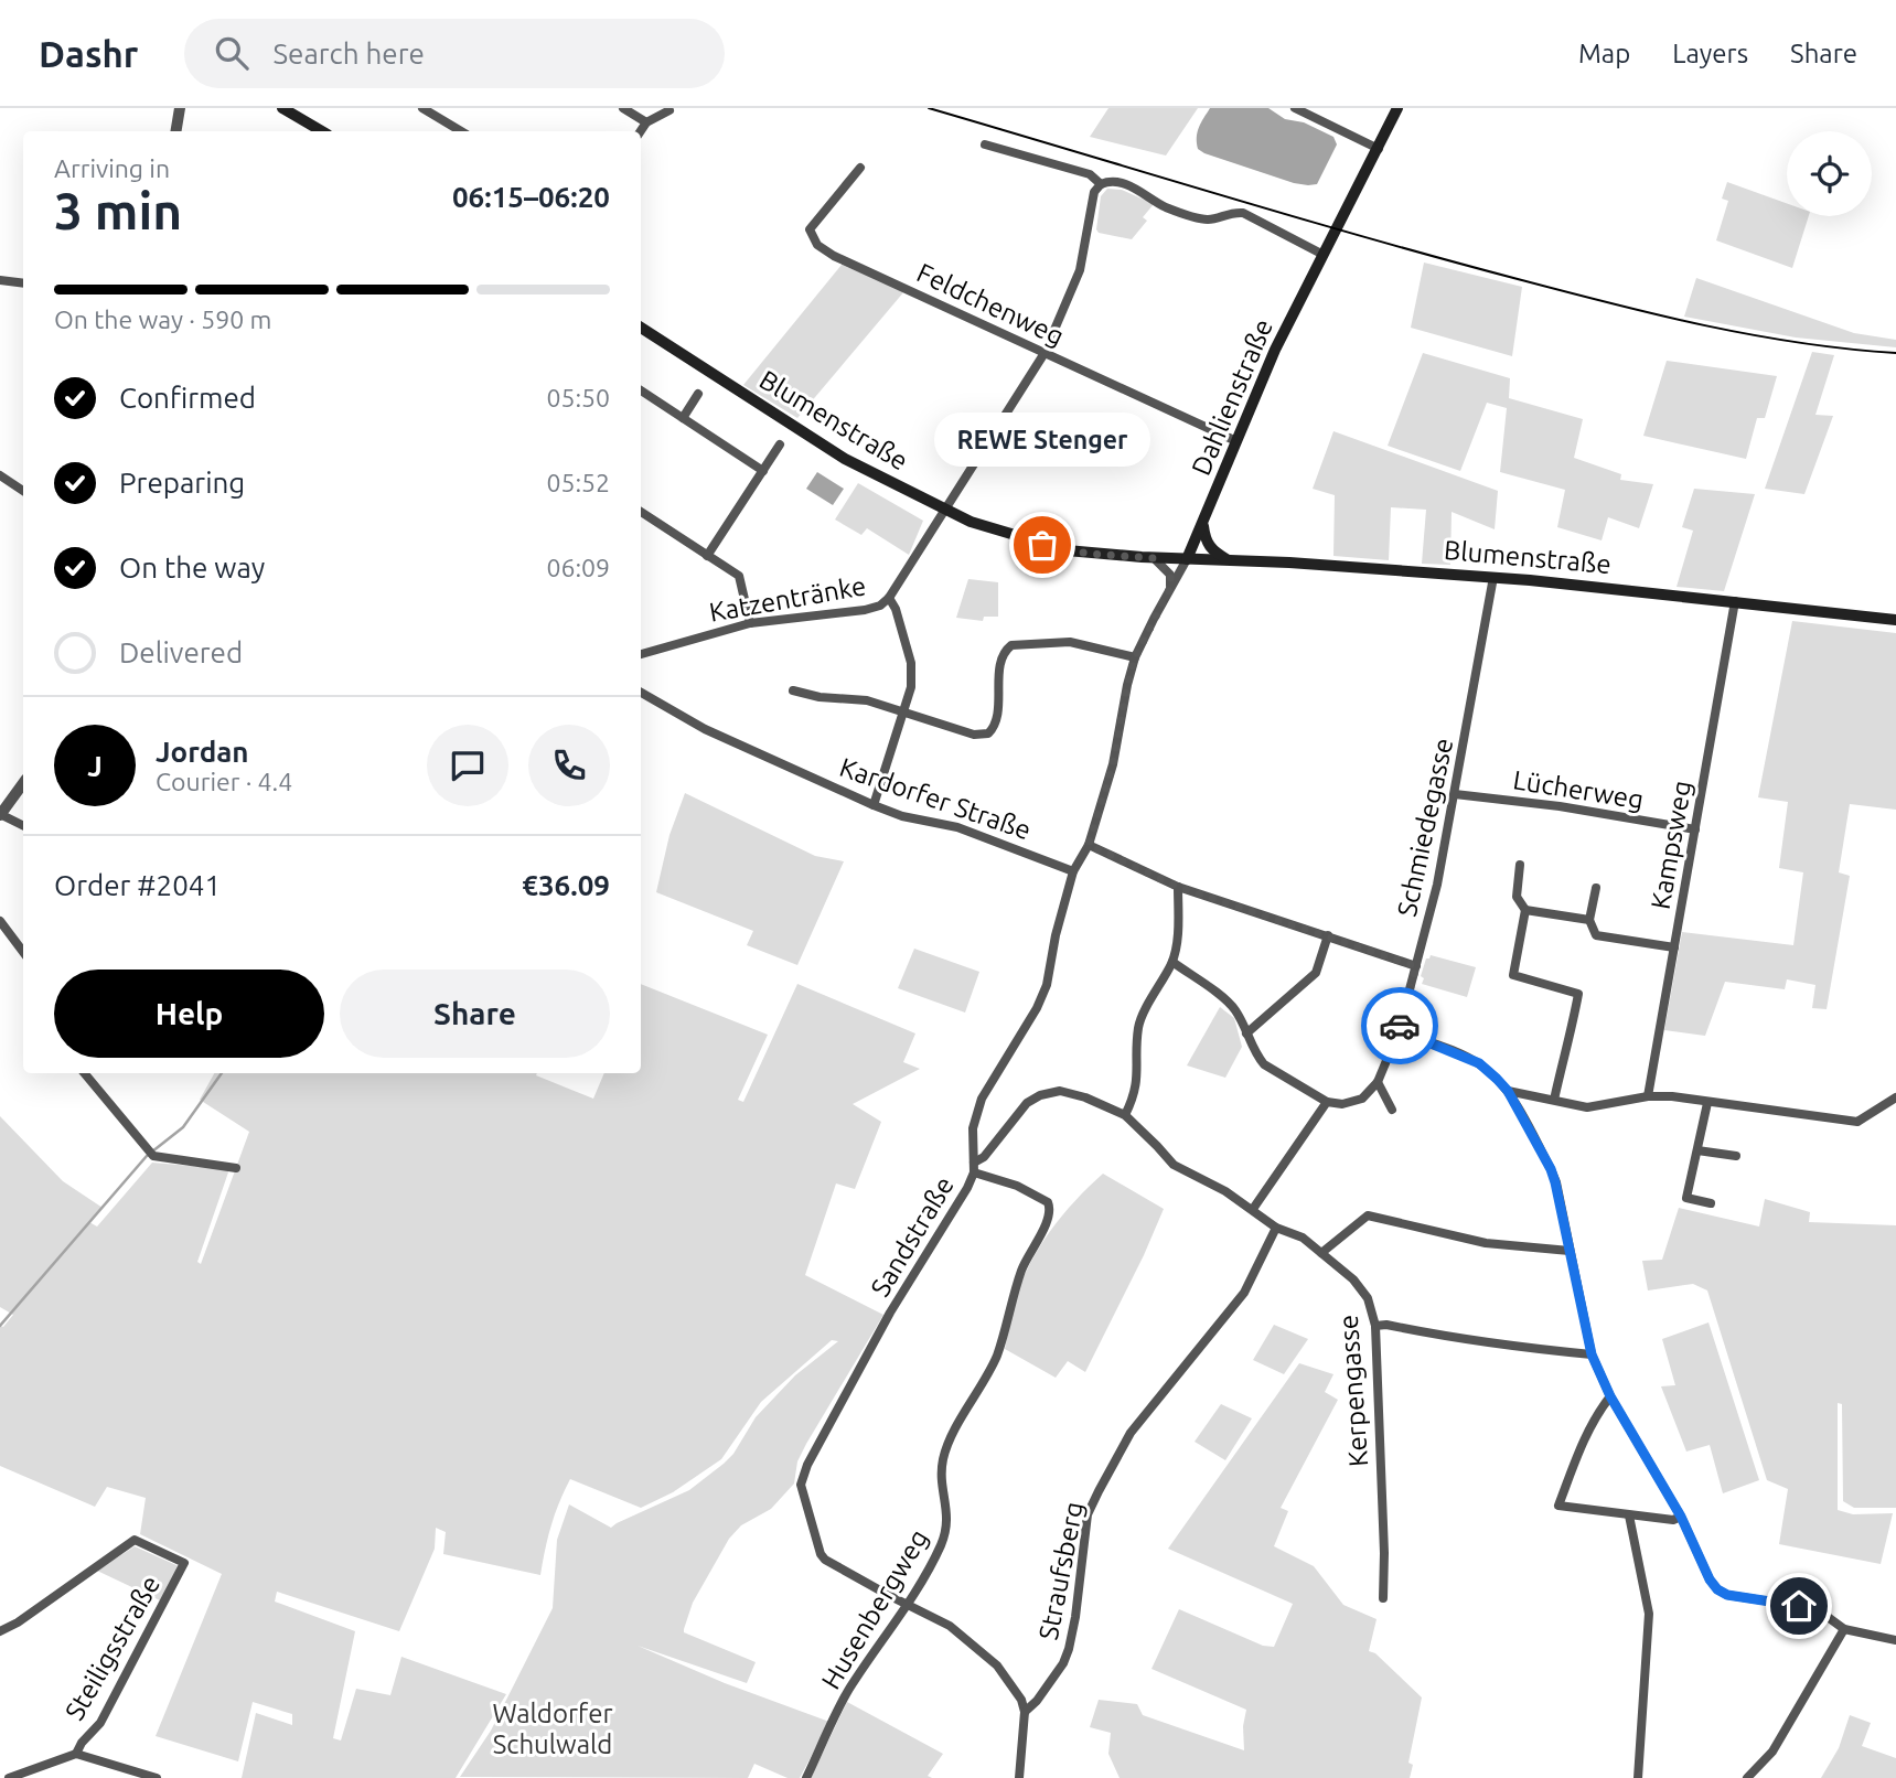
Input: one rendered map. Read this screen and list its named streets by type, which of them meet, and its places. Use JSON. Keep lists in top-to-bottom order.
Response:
{
  "streets": {
    "main road": ["Dahlienstraße", "Blumenstraße"],
    "street": [
      "Feldchenweg",
      "Katzentränke",
      "Lücherweg",
      "Kardorfer Straße",
      "Schmiedegasse",
      "Kampsweg",
      "Sandstraße",
      "Kerpengasse",
      "Straufsberg",
      "Husenbergweg",
      "Steiligsstraße"
    ]
  },
  "crossings": [
    ["Feldchenweg", "Dahlienstraße"],
    ["Feldchenweg", "Katzentränke"],
    ["Dahlienstraße", "Blumenstraße"],
    ["Dahlienstraße", "Sandstraße"],
    ["Blumenstraße", "Katzentränke"],
    ["Blumenstraße", "Schmiedegasse"],
    ["Blumenstraße", "Kampsweg"],
    ["Blumenstraße", "Sandstraße"],
    ["Lücherweg", "Schmiedegasse"],
    ["Lücherweg", "Kampsweg"],
    ["Kardorfer Straße", "Sandstraße"],
    ["Sandstraße", "Straufsberg"],
    ["Sandstraße", "Husenbergweg"],
    ["Kerpengasse", "Straufsberg"]
  ],
  "parks": ["Waldorfer Schulwald"],
  "places": ["REWE Stenger"],
  "page": {
    "header": "Dashr",
    "search": "Search here",
    "nav": ["Map", "Layers", "Share"],
    "heading": ["3 min", "Arriving in", "06:15–06:20"],
    "panel": [
      "Jordan",
      "Courier · 4.4",
      "Order #2041",
      "€36.09"
    ],
    "bar": "On the way · 590 m",
    "list": [
      ["Confirmed", "05:50"],
      ["Preparing", "05:52"],
      ["On the way", "06:09"],
      "Delivered"
    ],
    "bubble": "REWE Stenger",
    "round": "J",
    "buttons": ["Help", "Share"]
  }
}
